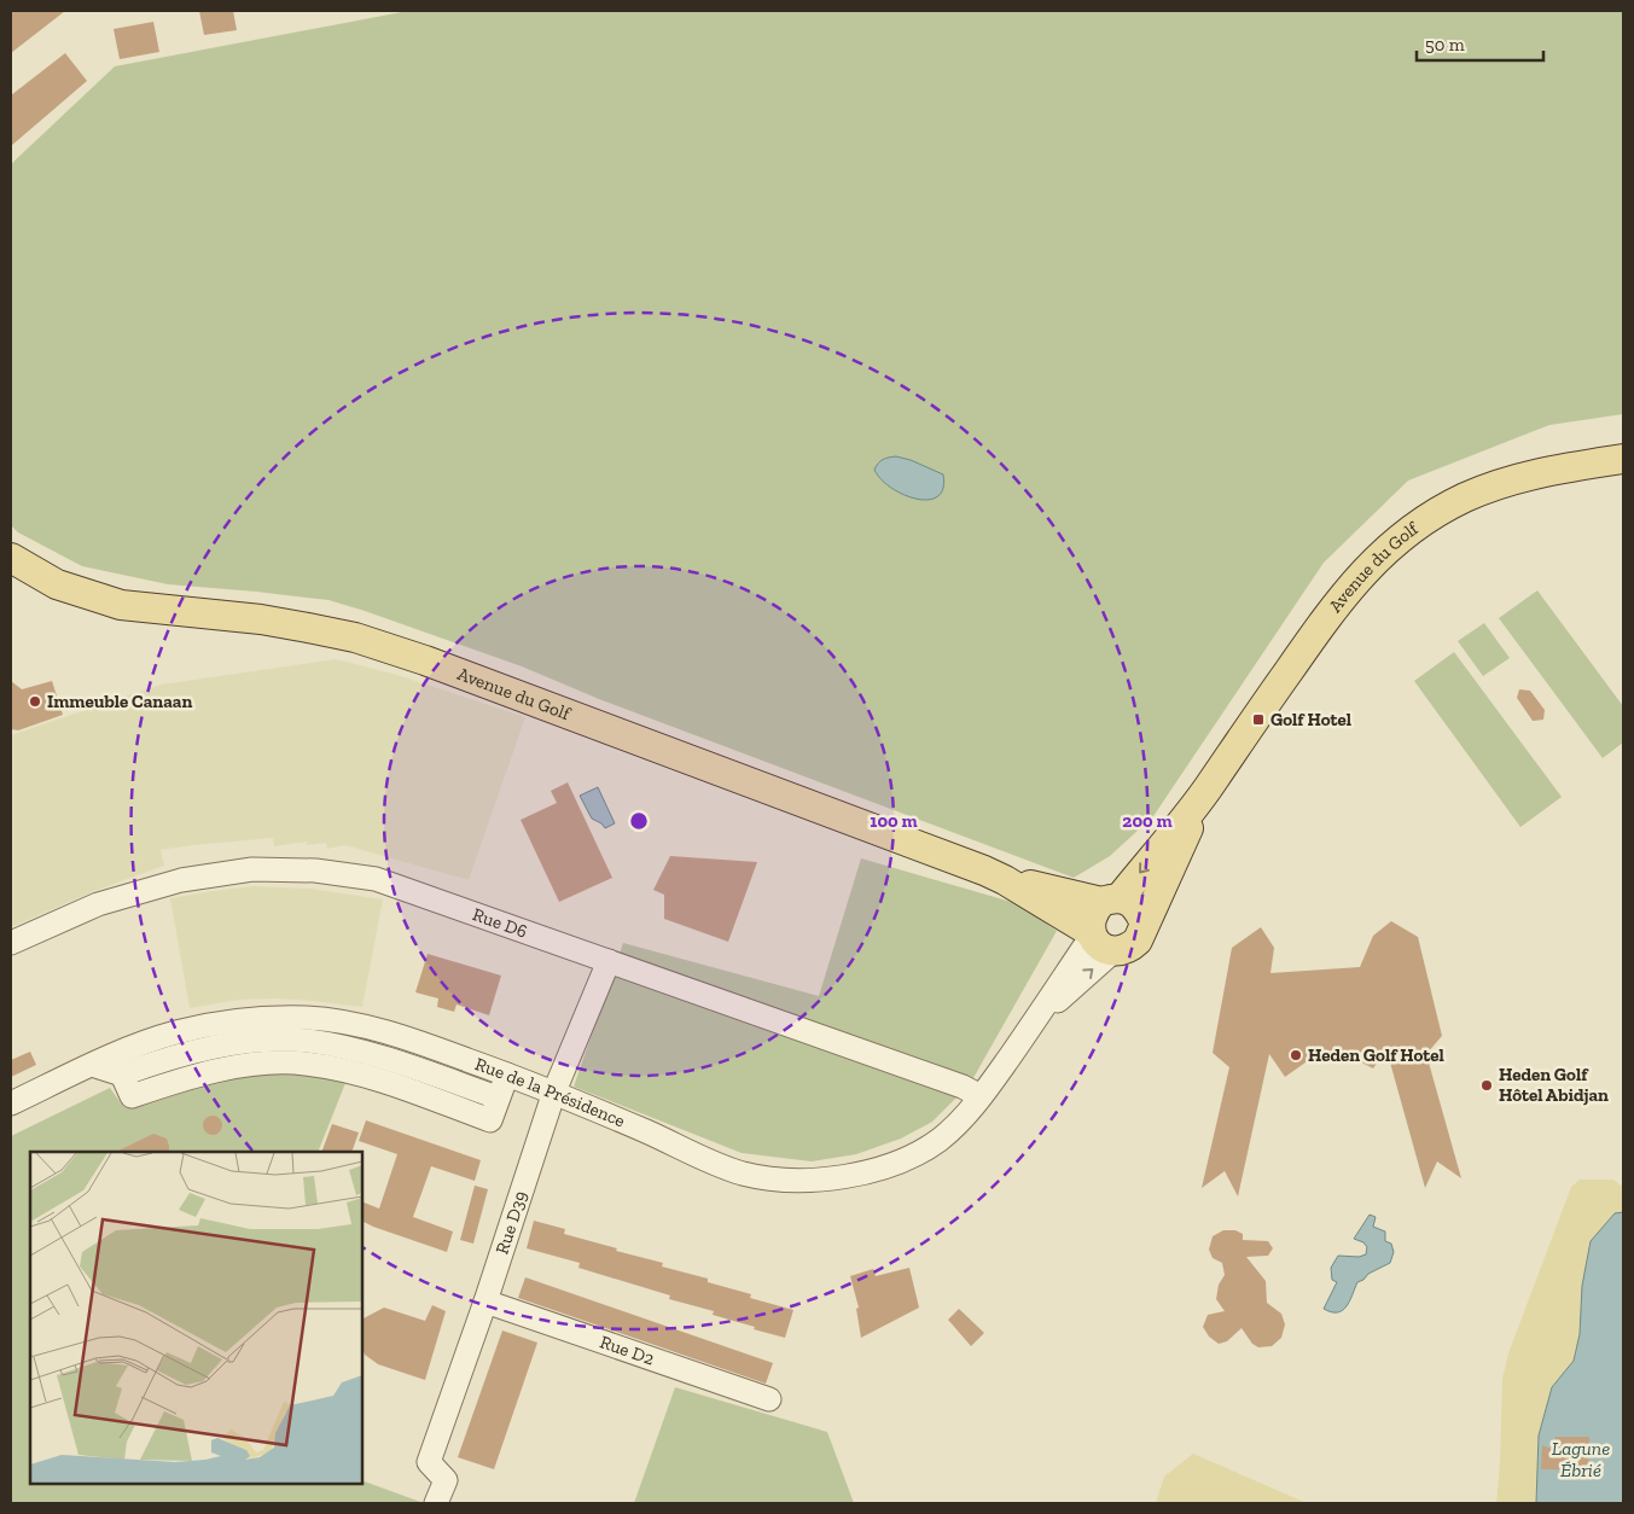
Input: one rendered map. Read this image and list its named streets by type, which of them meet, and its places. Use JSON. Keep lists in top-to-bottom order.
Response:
{
  "streets": {
    "main road": ["Avenue du Golf"],
    "street": [
      "Rue D6",
      "Rue de la Présidence",
      "Rue D39",
      "Rue D2"
    ]
  },
  "crossings": [
    ["Avenue du Golf", "Rue de la Présidence"],
    ["Rue D6", "Rue de la Présidence"],
    ["Rue D6", "Rue D39"],
    ["Rue de la Présidence", "Rue D39"],
    ["Rue D39", "Rue D2"]
  ],
  "water": ["Lagune Ébrié"],
  "places": {
    "other": ["Immeuble Canaan", "Heden Golf Hotel", "Heden Golf Hôtel Abidjan"],
    "transit": ["Golf Hotel"]
  },
  "scale_bar": "50 m",
  "rings": ["100 m", "200 m"]
}
